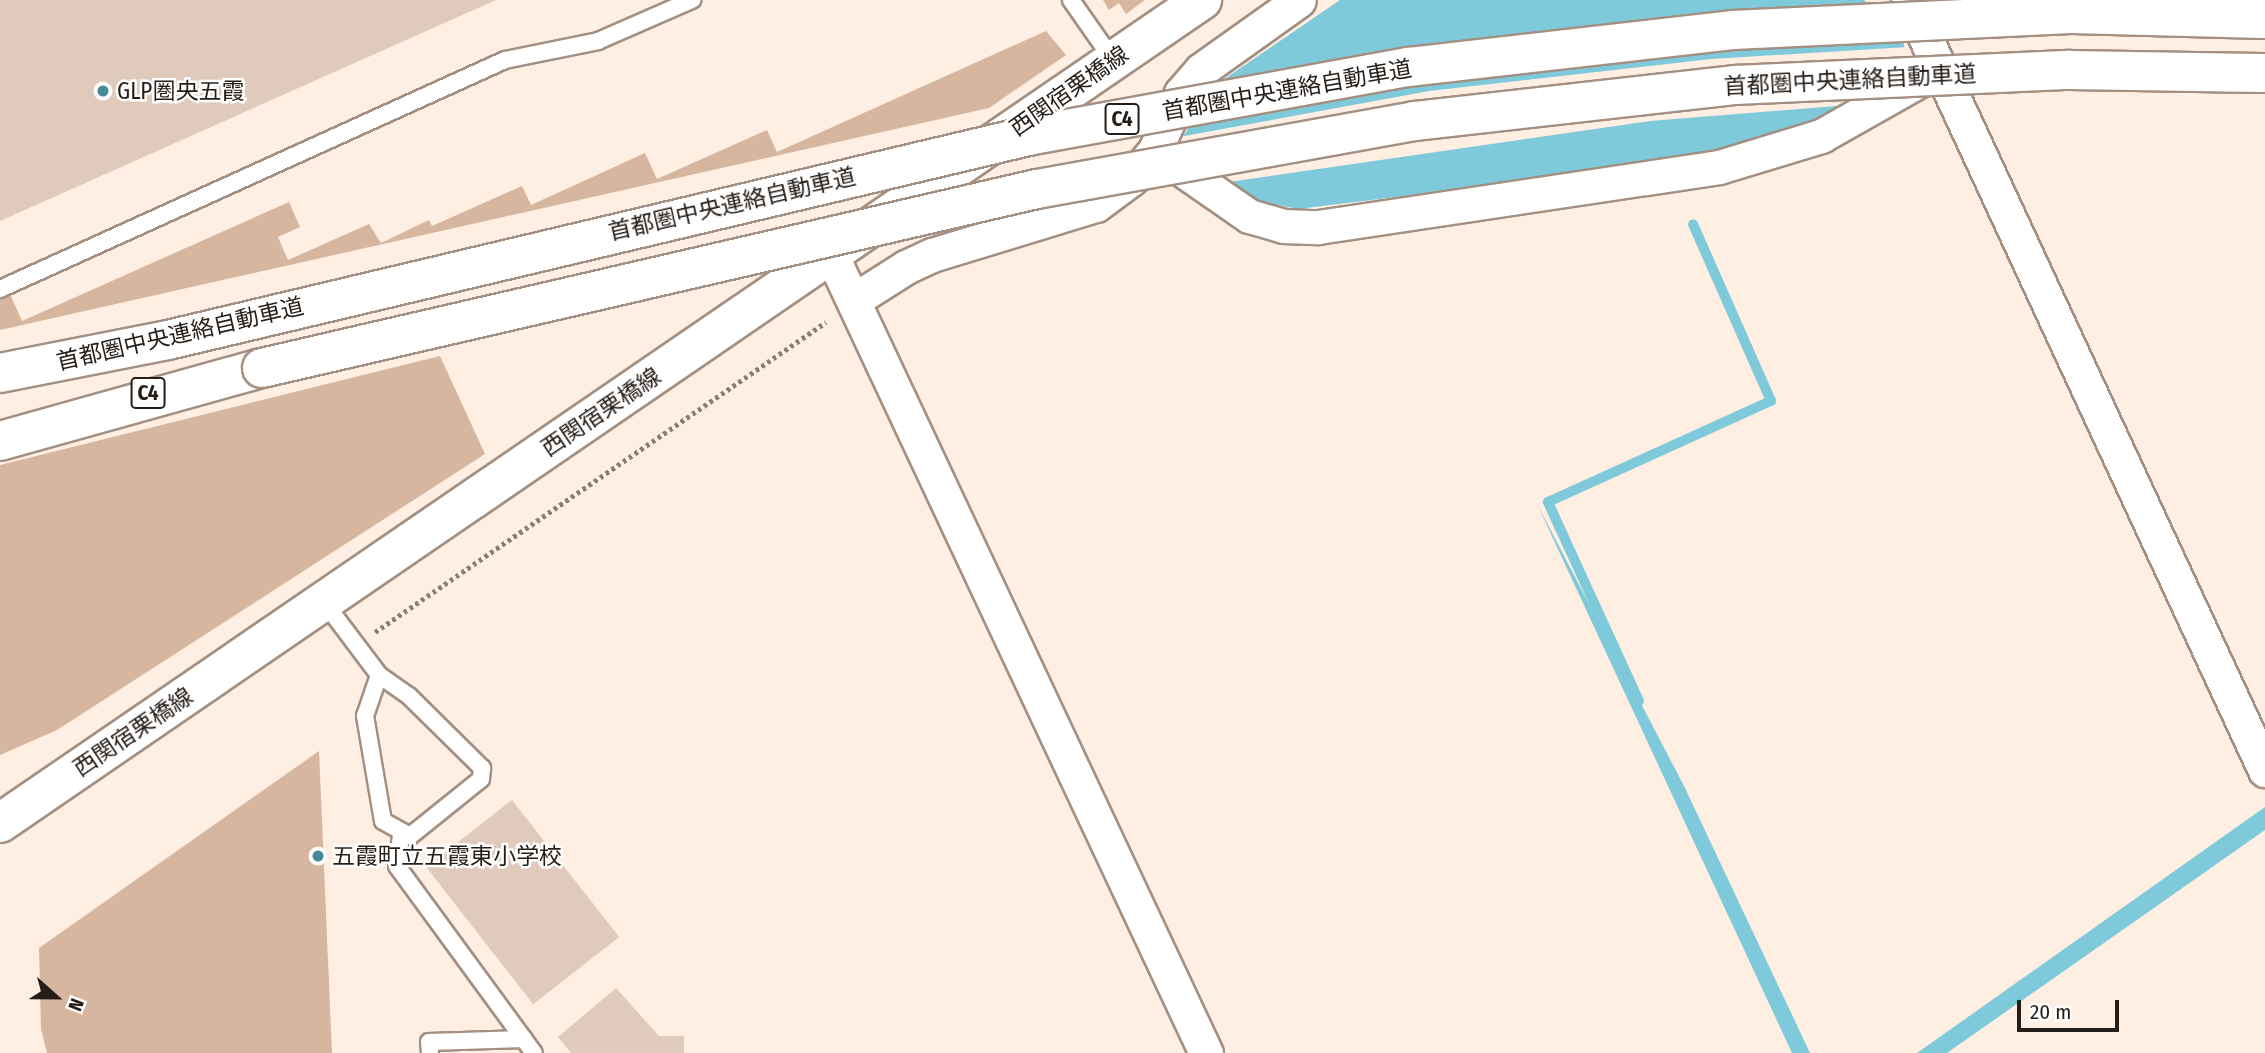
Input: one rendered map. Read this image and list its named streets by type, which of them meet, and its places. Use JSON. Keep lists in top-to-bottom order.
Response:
{
  "streets": {
    "main road": ["首都圏中央連絡自動車道", "西関宿栗橋線", "C4"]
  },
  "places": ["GLP圏央五霞", "五霞町立五霞東小学校"],
  "scale_bar": "20 m",
  "north": "right"
}
